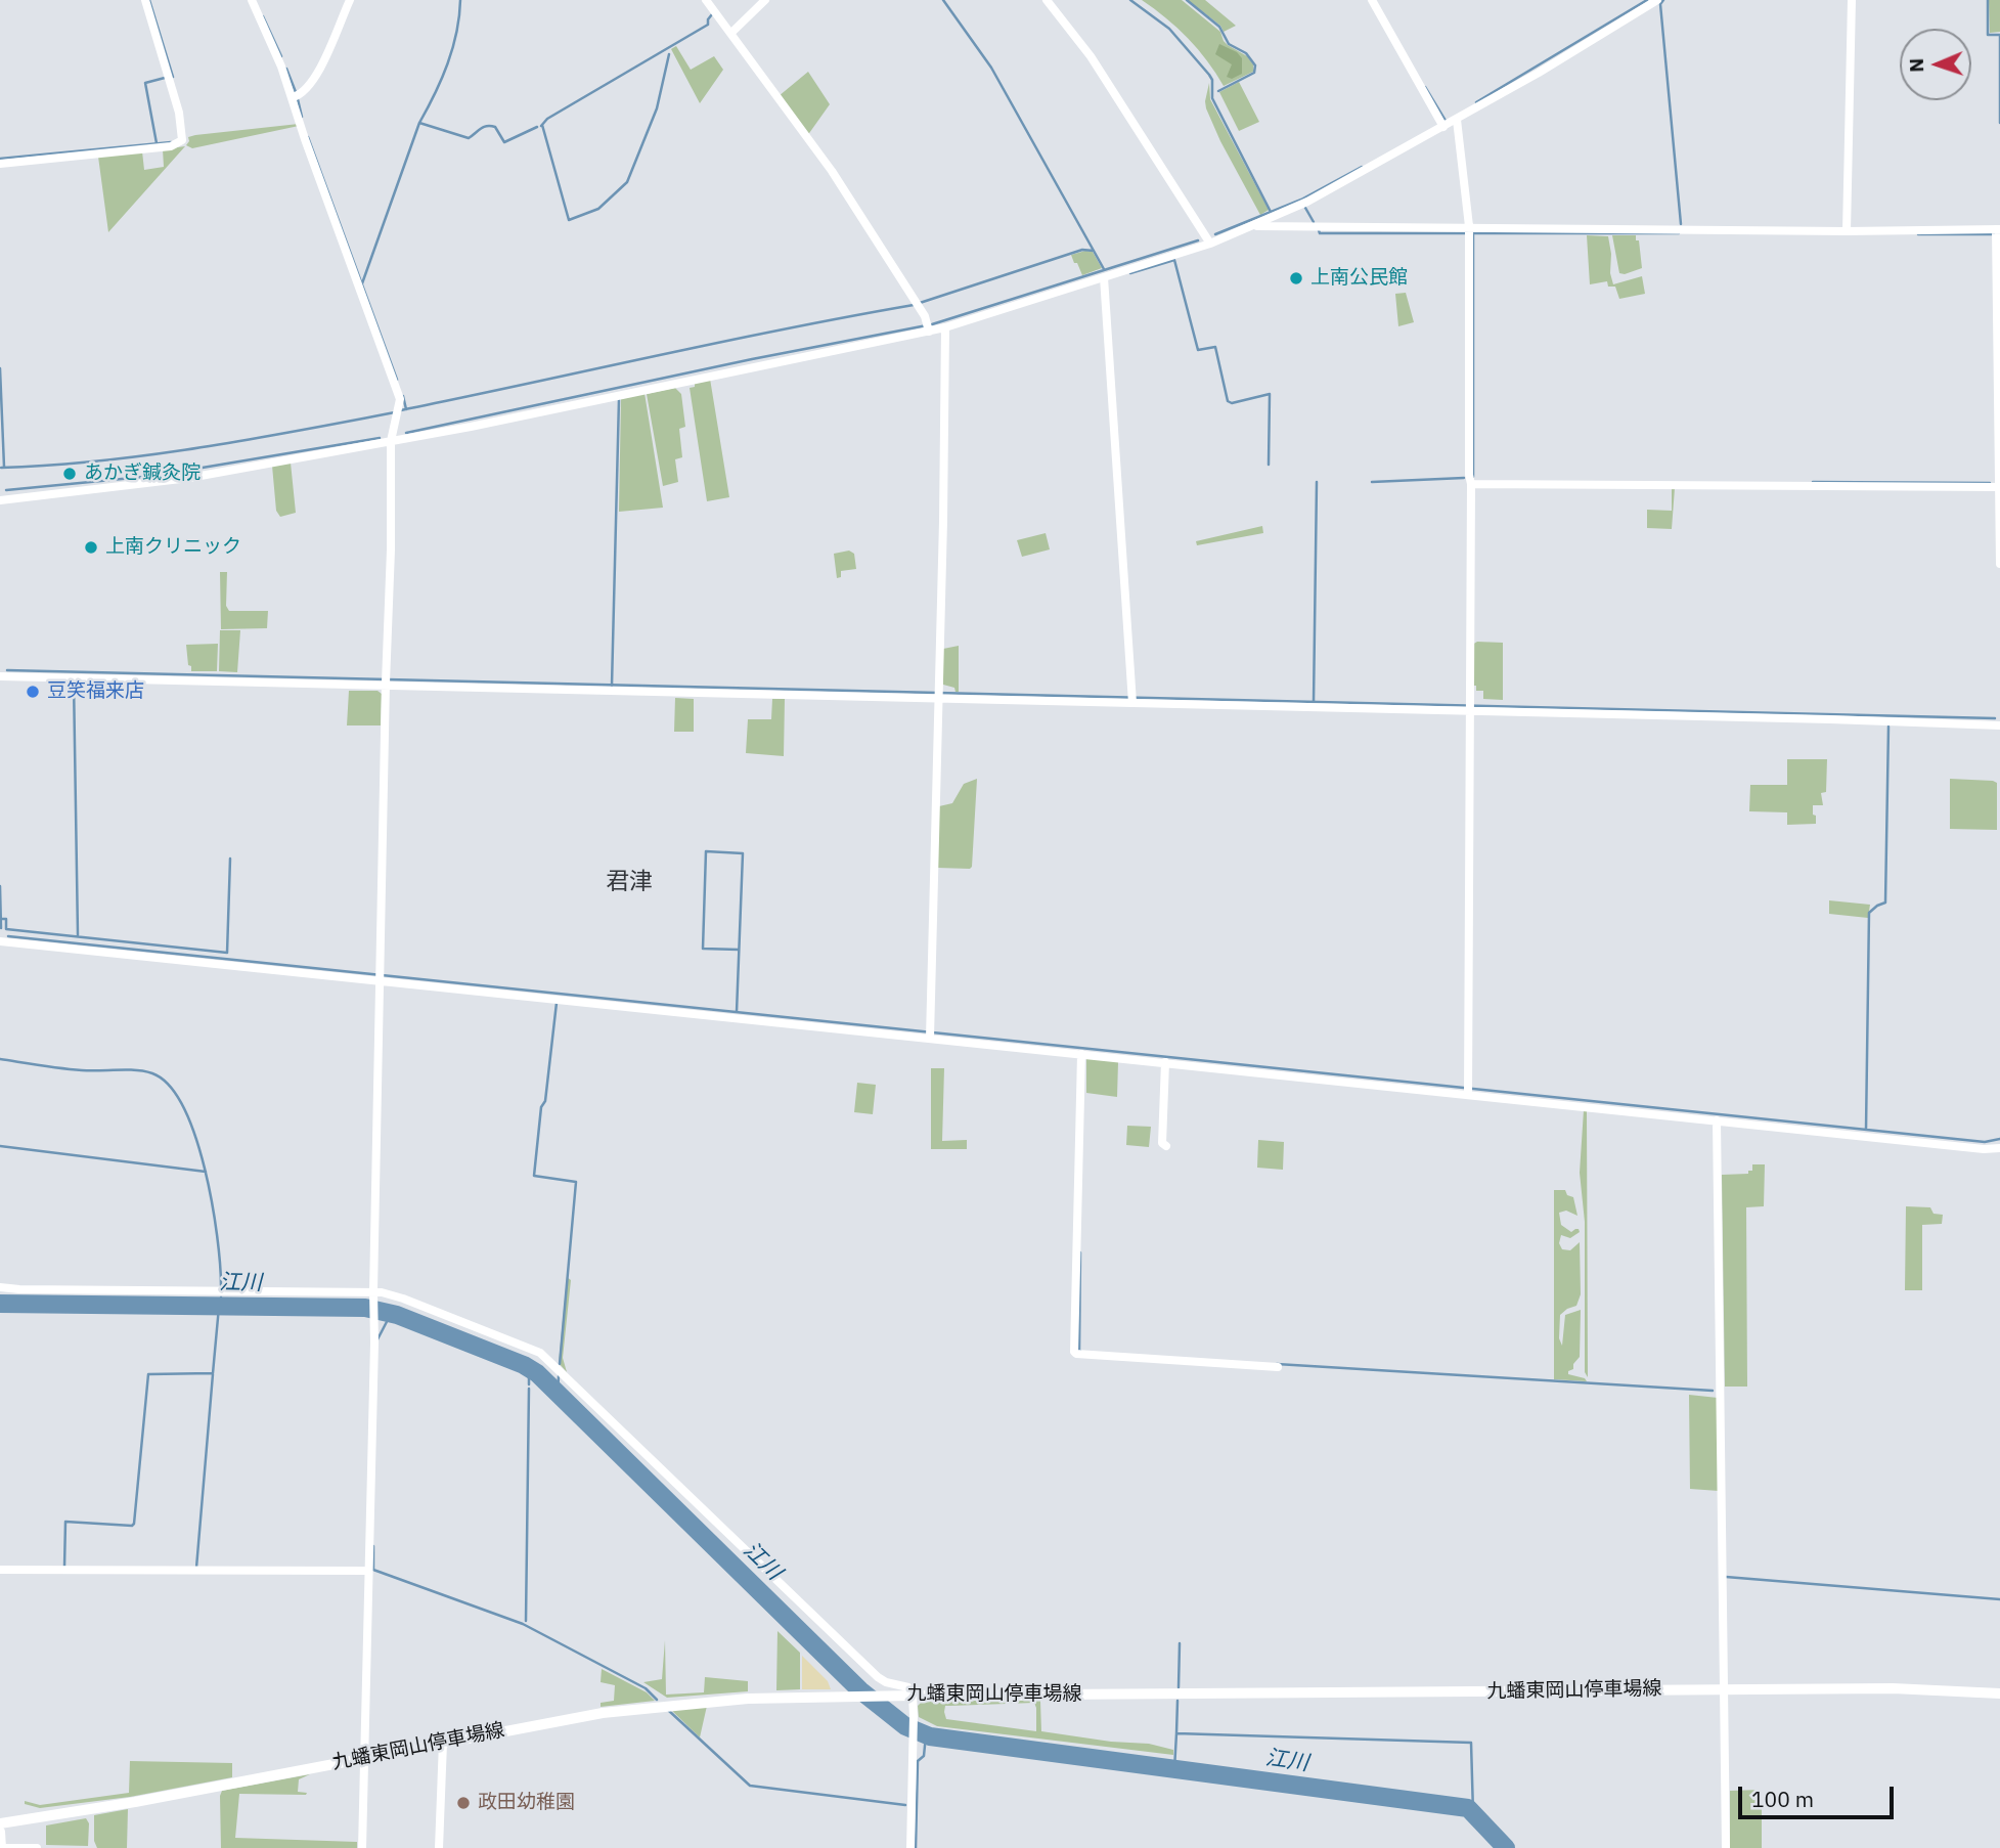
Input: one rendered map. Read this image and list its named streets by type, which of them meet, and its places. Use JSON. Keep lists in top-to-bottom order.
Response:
{
  "streets": {
    "main road": ["九蟠東岡山停車場線"]
  },
  "districts": ["君津"],
  "water": ["江川"],
  "places": [
    "上南公民館",
    "あかぎ鍼灸院",
    "上南クリニック",
    "豆笑福来店",
    "政田幼稚園"
  ],
  "scale_bar": "100 m",
  "north": "left"
}
